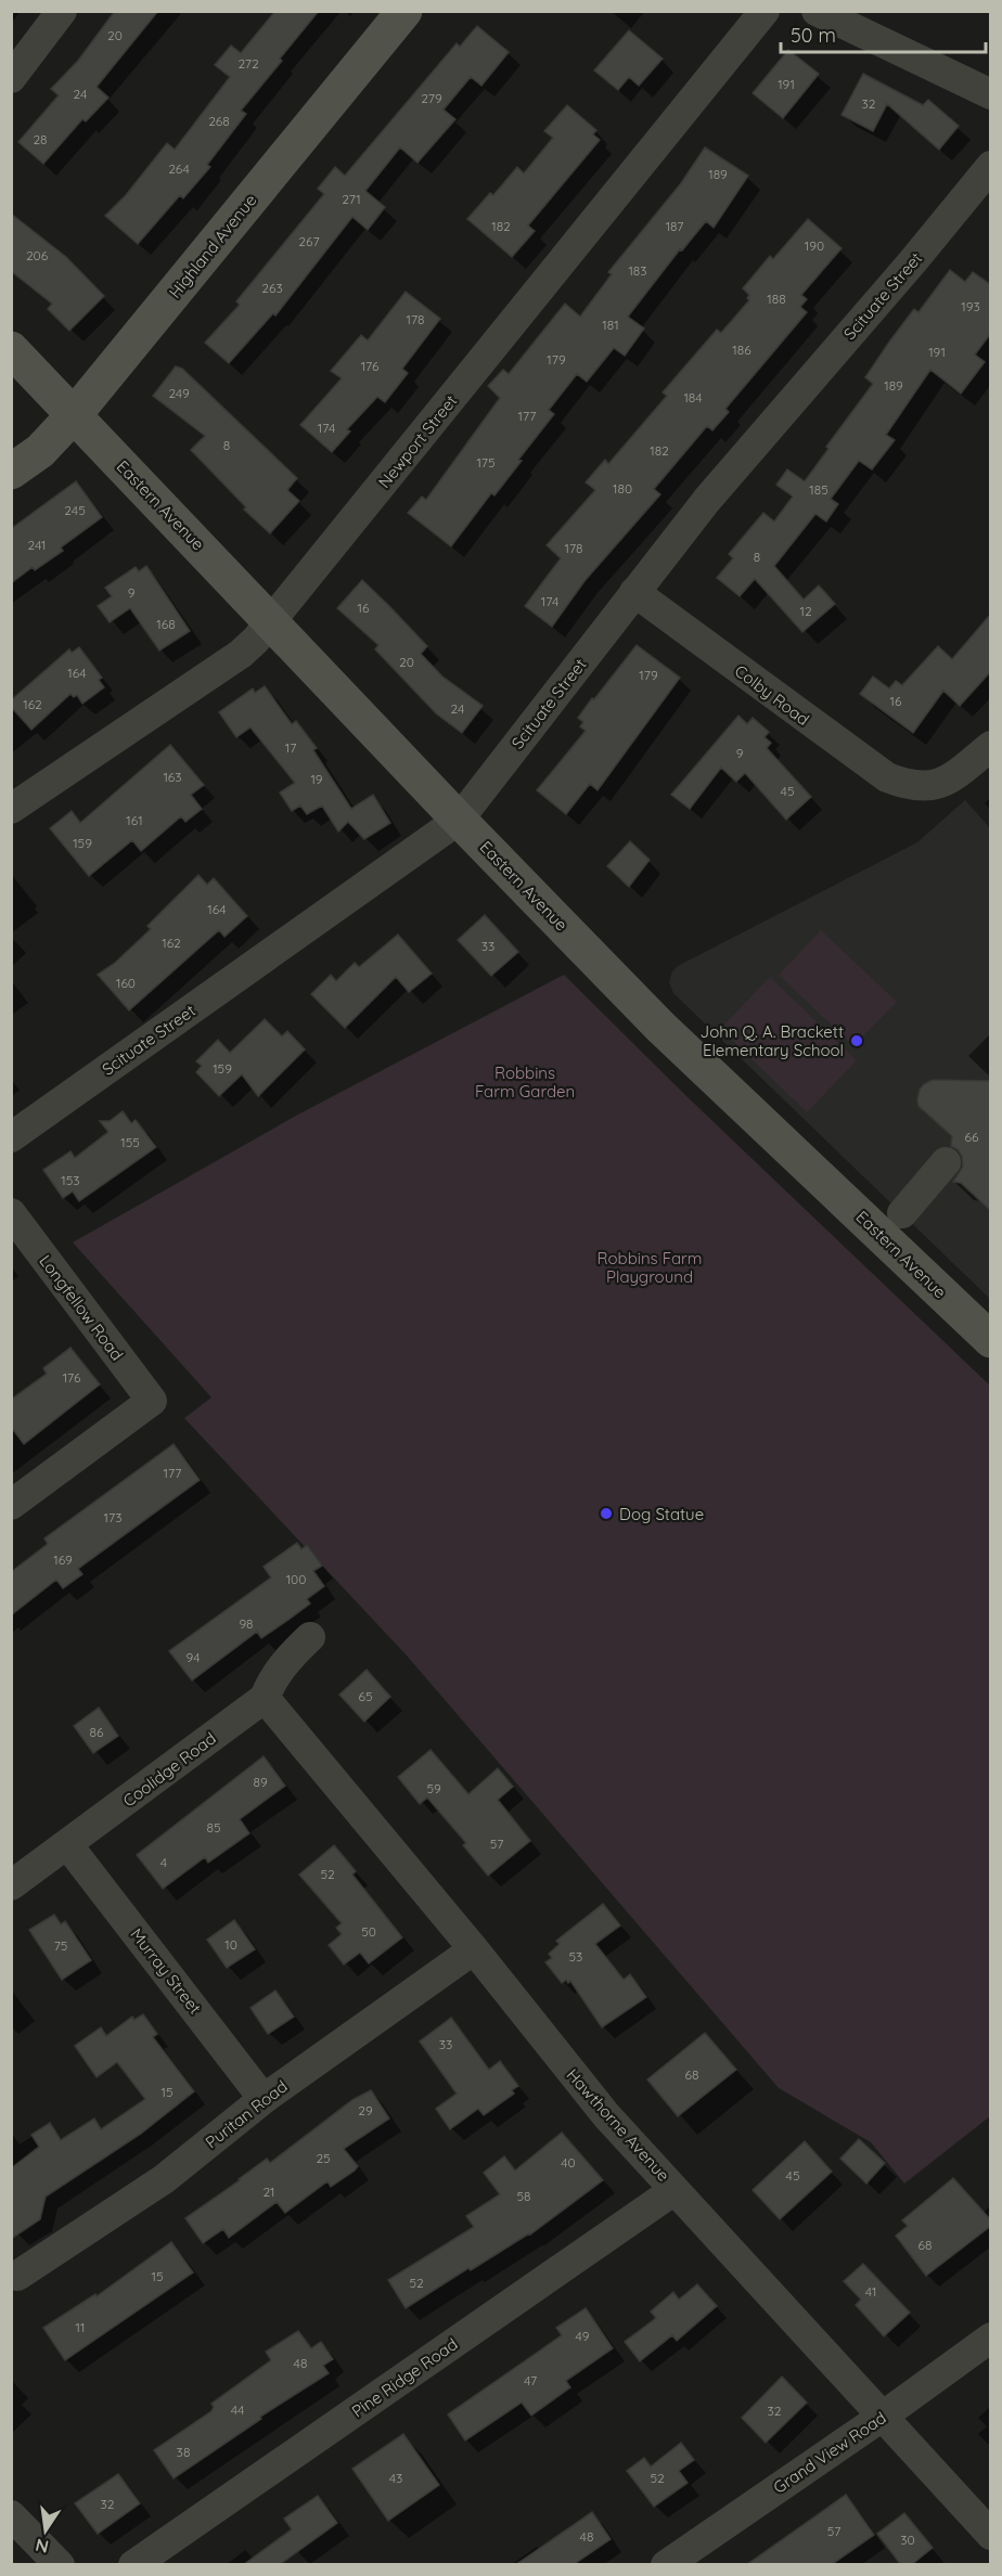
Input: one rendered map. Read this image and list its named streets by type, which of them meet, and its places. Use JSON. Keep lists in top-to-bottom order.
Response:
{
  "streets": {
    "street": [
      "Highland Avenue",
      "Scituate Street",
      "Newport Street",
      "Eastern Avenue",
      "Colby Road",
      "Longfellow Road",
      "Coolidge Road",
      "Murray Street",
      "Puritan Road",
      "Hawthorne Avenue",
      "Pine Ridge Road",
      "Grand View Road"
    ]
  },
  "crossings": [
    ["Highland Avenue", "Eastern Avenue"],
    ["Scituate Street", "Eastern Avenue"],
    ["Scituate Street", "Colby Road"],
    ["Newport Street", "Eastern Avenue"],
    ["Coolidge Road", "Murray Street"],
    ["Coolidge Road", "Hawthorne Avenue"],
    ["Murray Street", "Puritan Road"],
    ["Puritan Road", "Hawthorne Avenue"],
    ["Hawthorne Avenue", "Pine Ridge Road"],
    ["Hawthorne Avenue", "Grand View Road"]
  ],
  "parks": ["Robbins Farm Garden", "Robbins Farm Playground"],
  "places": ["John Q. A. Brackett Elementary School", "Dog Statue"],
  "house_numbers": [
    "20",
    "272",
    "191",
    "24",
    "279",
    "32",
    "268",
    "28",
    "264",
    "189",
    "271",
    "182",
    "187",
    "267",
    "190",
    "206",
    "183",
    "263",
    "188",
    "193",
    "178",
    "181",
    "186",
    "191",
    "179",
    "176",
    "189",
    "249",
    "184",
    "177",
    "174",
    "8",
    "182",
    "175",
    "180",
    "185",
    "245",
    "241",
    "178",
    "8",
    "9",
    "174",
    "16",
    "12",
    "168",
    "20",
    "164",
    "179",
    "16",
    "162",
    "24",
    "17",
    "9",
    "163",
    "19",
    "45",
    "161",
    "159",
    "164",
    "162",
    "33",
    "160",
    "159",
    "66",
    "155",
    "153",
    "176",
    "177",
    "173",
    "169",
    "100",
    "98",
    "94",
    "65",
    "86",
    "89",
    "59",
    "85",
    "57",
    "4",
    "52",
    "50",
    "10",
    "75",
    "53",
    "33",
    "68",
    "15",
    "29",
    "25",
    "40",
    "45",
    "21",
    "58",
    "68",
    "15",
    "52",
    "41",
    "11",
    "49",
    "48",
    "47",
    "44",
    "32",
    "38",
    "43",
    "52",
    "32",
    "57",
    "48",
    "30"
  ],
  "scale_bar": "50 m",
  "north": "bottom"
}
